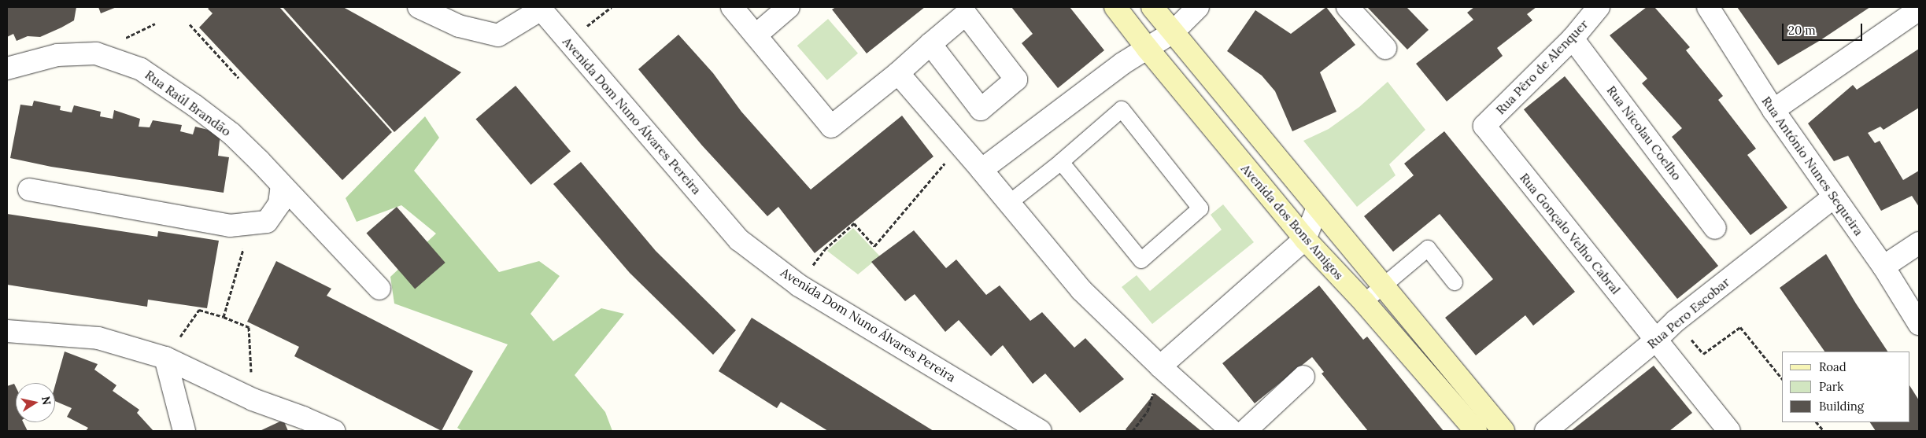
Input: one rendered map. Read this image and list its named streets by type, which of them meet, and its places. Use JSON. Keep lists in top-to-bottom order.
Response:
{
  "streets": {
    "main road": ["Avenida dos Bons Amigos"],
    "street": [
      "Rua Pêro de Alenquer",
      "Rua Raúl Brandão",
      "Avenida Dom Nuno Álvares Pereira",
      "Rua Nicolau Coelho",
      "Rua António Nunes Sequeira",
      "Rua Gonçalo Velho Cabral",
      "Rua Pero Escobar"
    ]
  },
  "crossings": [
    ["Rua Pêro de Alenquer", "Rua Nicolau Coelho"],
    ["Rua Pêro de Alenquer", "Rua Gonçalo Velho Cabral"],
    ["Rua António Nunes Sequeira", "Rua Pero Escobar"],
    ["Rua Gonçalo Velho Cabral", "Rua Pero Escobar"]
  ],
  "legend": ["Road", "Park", "Building"],
  "scale_bar": "20 m",
  "north": "right"
}
